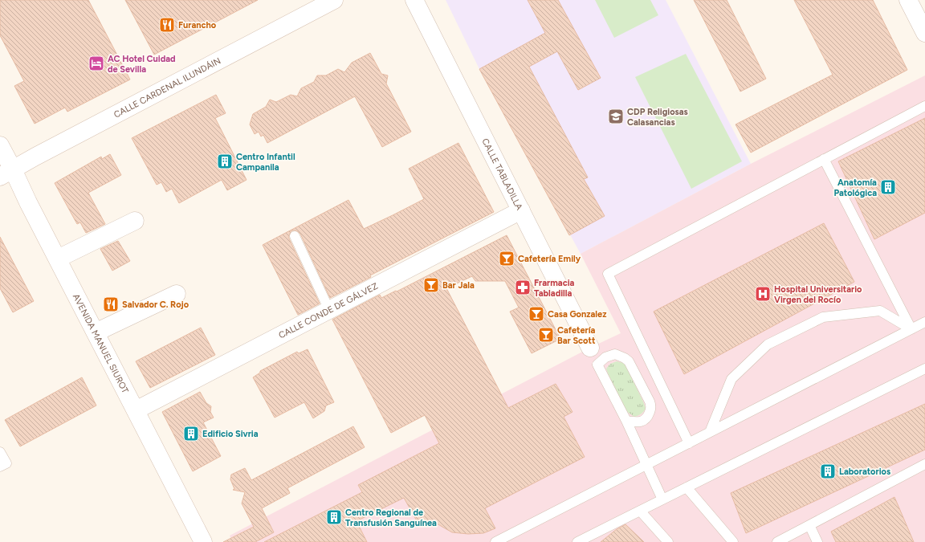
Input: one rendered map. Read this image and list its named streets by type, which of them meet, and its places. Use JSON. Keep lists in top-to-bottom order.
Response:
{
  "streets": {
    "street": [
      "CALLE CARDENAL ILUNDÁIN",
      "CALLE TABLADILLA",
      "CALLE CONDE DE GÁLVEZ",
      "AVENIDA MANUEL SIUROT"
    ]
  },
  "crossings": [
    ["CALLE CARDENAL ILUNDÁIN", "AVENIDA MANUEL SIUROT"],
    ["CALLE TABLADILLA", "CALLE CONDE DE GÁLVEZ"],
    ["CALLE CONDE DE GÁLVEZ", "AVENIDA MANUEL SIUROT"]
  ],
  "places": {
    "restaurant": ["Furancho", "Salvador C. Rojo"],
    "hotel": ["AC Hotel Cuidad de Sevilla"],
    "school or university": ["CDP Religiosas Calasancias"],
    "building": [
      "Centro Infantil Campanila",
      "Anatomía Patológica",
      "Edificio Sivria",
      "Laboratorios",
      "Centro Regional de Transfusión Sanguínea"
    ],
    "bar": [
      "Cafetería Emily",
      "Bar Jala",
      "Casa Gonzalez",
      "Cafetería Bar Scott"
    ],
    "pharmacy": ["Frarmacia Tabladilla"],
    "hospital": ["Hospital Universitario Virgen del Rocío"]
  }
}
